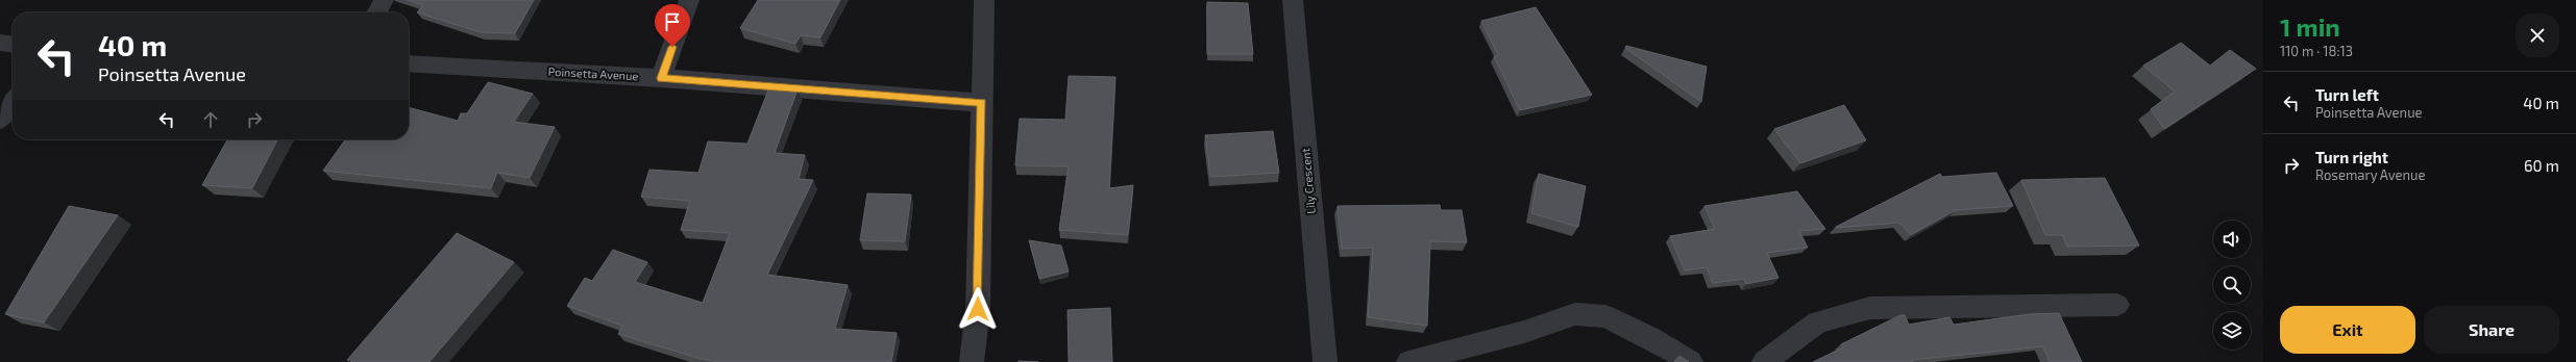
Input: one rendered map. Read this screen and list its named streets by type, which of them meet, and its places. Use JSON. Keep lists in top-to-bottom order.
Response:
{
  "streets": {
    "street": ["Poinsetta Avenue", "Lily Crescent"]
  },
  "page": {
    "heading": ["1 min", "110 m · 18:13"],
    "turn": ["40 m", "Poinsetta Avenue"],
    "list": [
      {
        "name": "Turn left",
        "note": "Poinsetta Avenue",
        "value": "40 m"
      },
      {
        "name": "Turn right",
        "note": "Rosemary Avenue",
        "value": "60 m"
      }
    ],
    "buttons": ["Exit", "Share"]
  }
}
